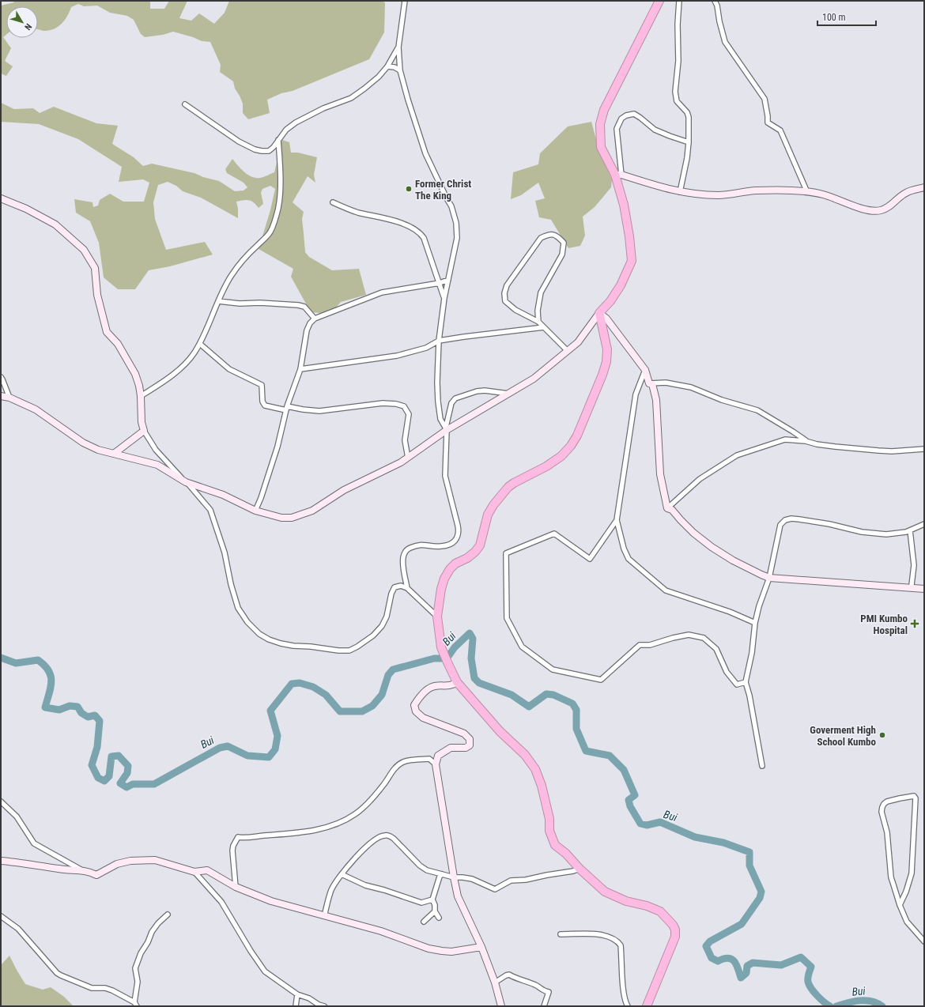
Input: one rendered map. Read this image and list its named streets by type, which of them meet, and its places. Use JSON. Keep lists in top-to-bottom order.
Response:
{
  "water": ["Bui"],
  "places": {
    "other": ["Former Christ The King", "Goverment High School Kumbo"],
    "health": ["PMI Kumbo Hospital"]
  },
  "scale_bar": "100 m",
  "north": "bottom right"
}
